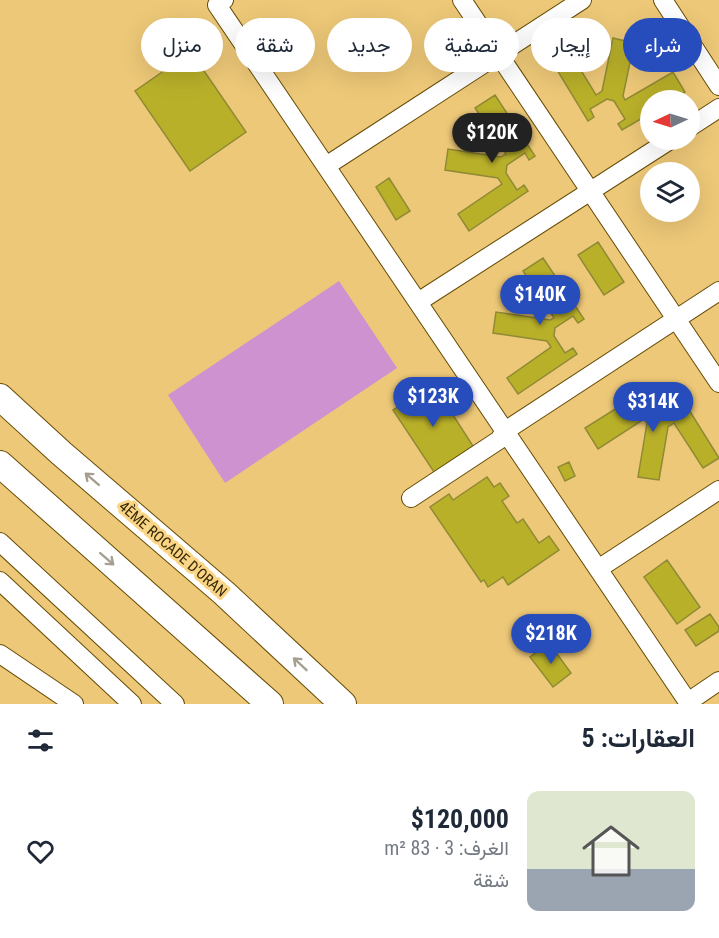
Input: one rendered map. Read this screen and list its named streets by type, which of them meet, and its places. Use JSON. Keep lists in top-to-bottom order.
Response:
{
  "streets": {
    "highway": ["4ÈME ROCADE D'ORAN"]
  },
  "north": "left",
  "page": {
    "chip": [
      "شراء",
      "إيجار",
      "تصفية",
      "جديد",
      "شقة",
      "منزل"
    ],
    "price": [
      "$120K",
      "$140K",
      "$123K",
      "$314K",
      "$218K"
    ],
    "heading": "العقارات: 5",
    "list": [
      {
        "name": "$120,000",
        "note": "الغرف: 3 · 83 m² · شقة"
      }
    ]
  }
}
